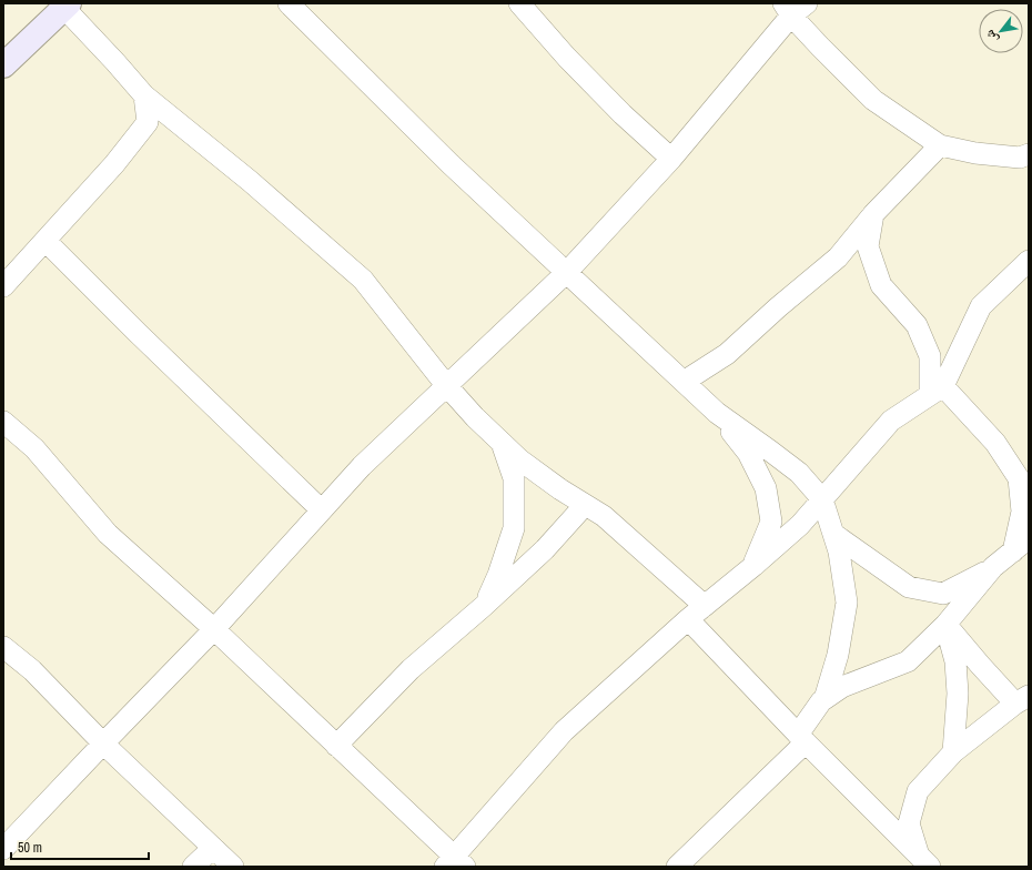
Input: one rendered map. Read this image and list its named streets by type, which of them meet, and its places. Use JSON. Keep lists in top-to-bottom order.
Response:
{
  "scale_bar": "50 m",
  "north": "bottom left"
}
